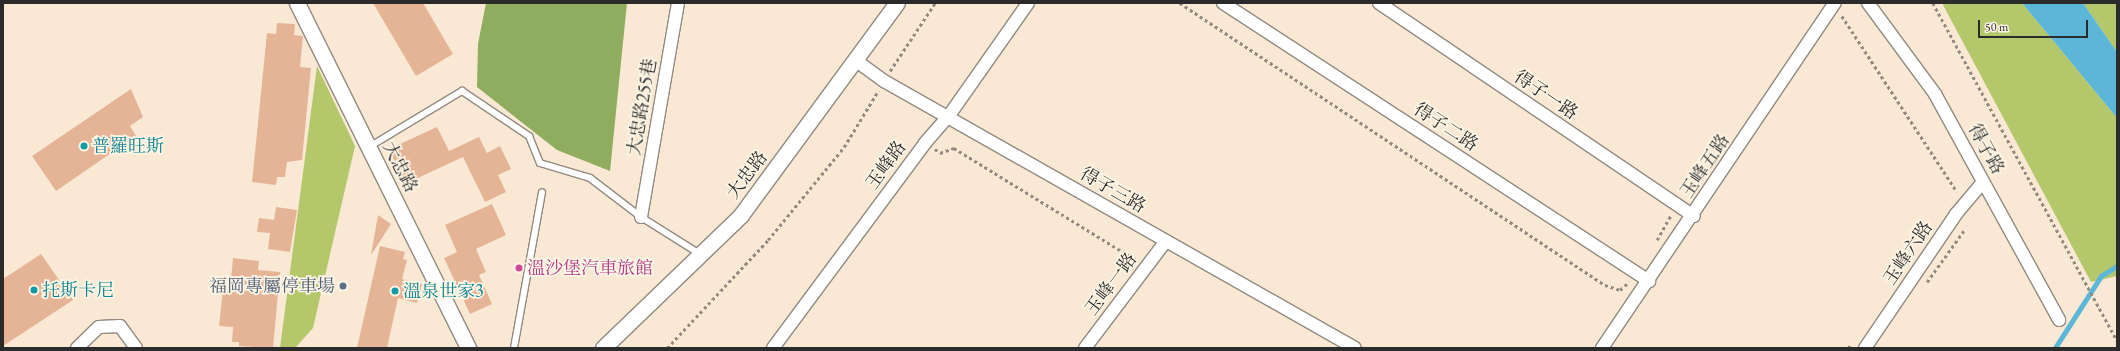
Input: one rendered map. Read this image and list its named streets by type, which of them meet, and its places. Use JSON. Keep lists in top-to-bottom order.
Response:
{
  "streets": {
    "street": [
      "得子一路",
      "大忠路255巷",
      "得子二路",
      "得子路",
      "玉峰路",
      "玉峰五路",
      "大忠路",
      "得子三路",
      "玉峰六路",
      "玉峰一路"
    ]
  },
  "crossings": [
    ["得子一路", "玉峰五路"],
    ["得子二路", "玉峰五路"],
    ["得子路", "玉峰六路"],
    ["玉峰路", "得子三路"],
    ["大忠路", "得子三路"],
    ["得子三路", "玉峰一路"]
  ],
  "places": [
    "普羅旺斯",
    "溫沙堡汽車旅館",
    "福岡專屬停車場",
    "托斯卡尼",
    "溫泉世家3"
  ],
  "scale_bar": "50 m"
}
